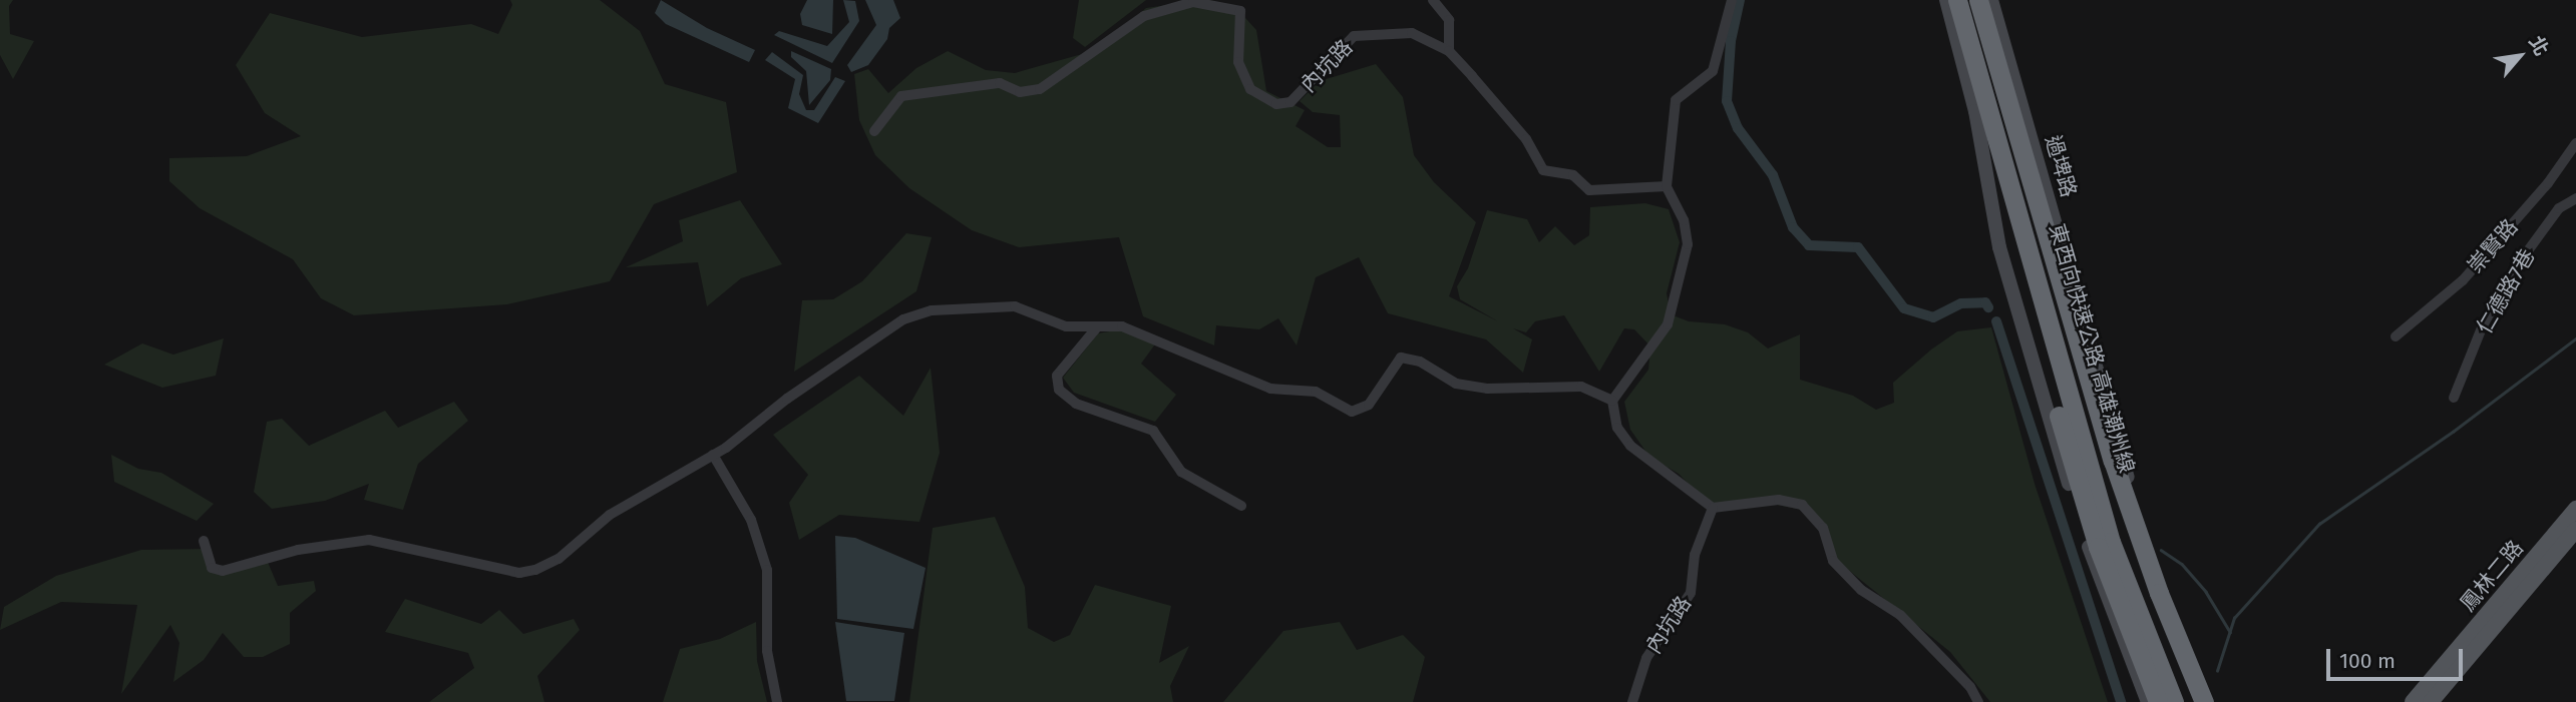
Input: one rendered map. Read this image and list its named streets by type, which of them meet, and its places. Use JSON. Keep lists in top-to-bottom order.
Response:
{
  "streets": {
    "highway": ["東西向快速公路 高雄潮州線"],
    "main road": ["過埤路", "鳳林二路"],
    "street": ["內坑路", "崇賢路", "仁德路7巷"]
  },
  "scale_bar": "100 m",
  "north": "top right"
}
